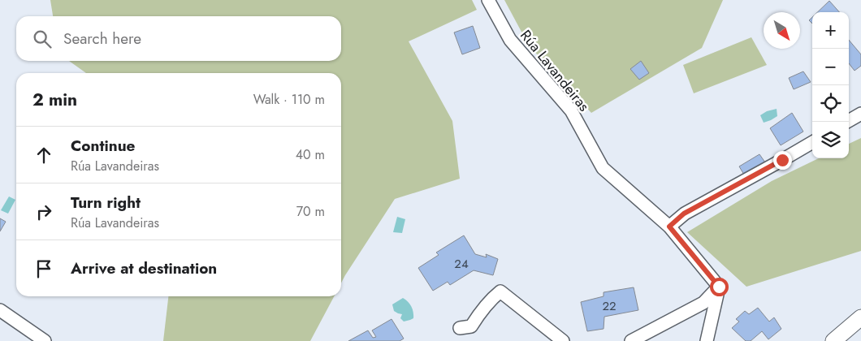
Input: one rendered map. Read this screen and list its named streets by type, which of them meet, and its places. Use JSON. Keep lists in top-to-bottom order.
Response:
{
  "streets": {
    "street": ["Rúa Lavandeiras"]
  },
  "house_numbers": ["24", "22"],
  "north": "bottom right",
  "page": {
    "map_buttons": ["+", "−"],
    "search": "Search here",
    "heading": ["2 min", "Walk · 110 m"],
    "list": [
      ["Continue", "Rúa Lavandeiras", "40 m"],
      ["Turn right", "Rúa Lavandeiras", "70 m"],
      "Arrive at destination"
    ]
  }
}
